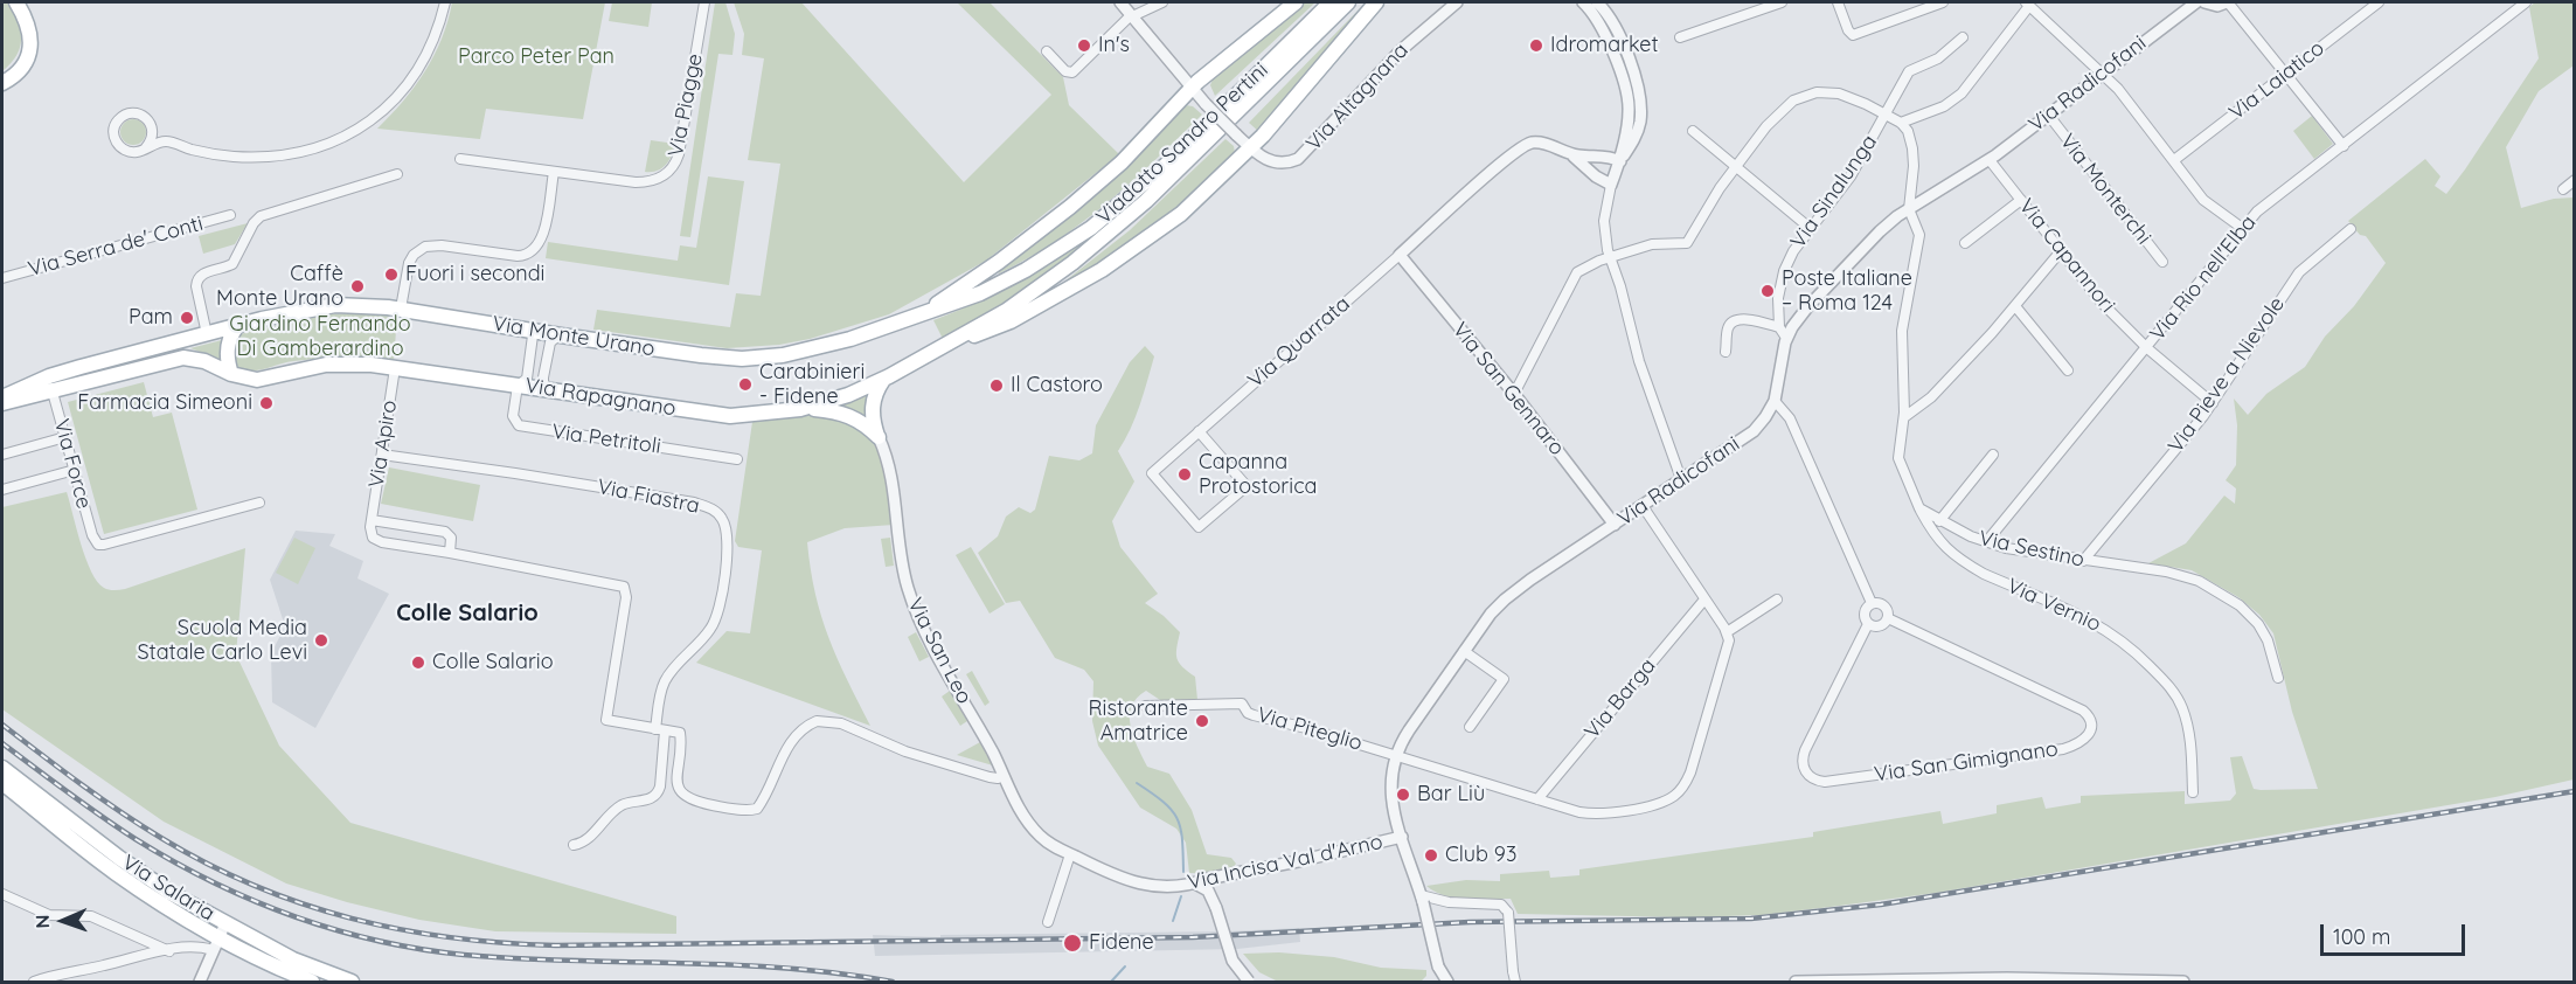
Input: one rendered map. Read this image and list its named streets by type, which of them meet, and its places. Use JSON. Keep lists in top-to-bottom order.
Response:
{
  "streets": {
    "main road": [
      "Viadotto Sandro Pertini",
      "Via Monte Urano",
      "Via Rapagnano",
      "Via Salaria"
    ],
    "street": [
      "Via Laiatico",
      "Via Radicofani",
      "Via Altagnana",
      "Via Piagge",
      "Via Monterchi",
      "Via Sinalunga",
      "Via Serra de' Conti",
      "Via Capannori",
      "Via Rio nell'Elba",
      "Via Quarrata",
      "Via Pieve a Nievole",
      "Via San Gennaro",
      "Via Petritoli",
      "Via Apiro",
      "Via Force",
      "Via Fiastra",
      "Via Sestino",
      "Via Vernio",
      "Via San Leo",
      "Via Barga",
      "Via Piteglio",
      "Via San Gimignano",
      "Via Incisa Val d'Arno"
    ]
  },
  "crossings": [
    ["Via Radicofani", "Via Monterchi"],
    ["Via Radicofani", "Via Sinalunga"],
    ["Via Radicofani", "Via Capannori"],
    ["Via Radicofani", "Via San Gennaro"],
    ["Via Radicofani", "Via Piteglio"],
    ["Via Radicofani", "Via Incisa Val d'Arno"],
    ["Viadotto Sandro Pertini", "Via Monte Urano"],
    ["Viadotto Sandro Pertini", "Via Rapagnano"],
    ["Via Capannori", "Via Rio nell'Elba"],
    ["Via Capannori", "Via Pieve a Nievole"],
    ["Via Rio nell'Elba", "Via Sestino"],
    ["Via Monte Urano", "Via Rapagnano"],
    ["Via Monte Urano", "Via Force"],
    ["Via Quarrata", "Via San Gennaro"],
    ["Via Pieve a Nievole", "Via Sestino"],
    ["Via Rapagnano", "Via Petritoli"],
    ["Via Rapagnano", "Via Apiro"],
    ["Via Rapagnano", "Via Force"],
    ["Via Apiro", "Via Fiastra"],
    ["Via Sestino", "Via Vernio"],
    ["Via San Leo", "Via Incisa Val d'Arno"],
    ["Via Barga", "Via Piteglio"]
  ],
  "districts": ["Colle Salario"],
  "parks": ["Parco Peter Pan", "Giardino Fernando Di Gamberardino"],
  "places": [
    "In's",
    "Idromarket",
    "Fuori i secondi",
    "Caffè Monte Urano",
    "Poste Italiane – Roma 124",
    "Pam",
    "Carabinieri - Fidene",
    "Il Castoro",
    "Farmacia Simeoni",
    "Capanna Protostorica",
    "Scuola Media Statale Carlo Levi",
    "Colle Salario",
    "Ristorante Amatrice",
    "Bar Liù",
    "Club 93",
    "Fidene"
  ],
  "scale_bar": "100 m",
  "north": "left"
}
